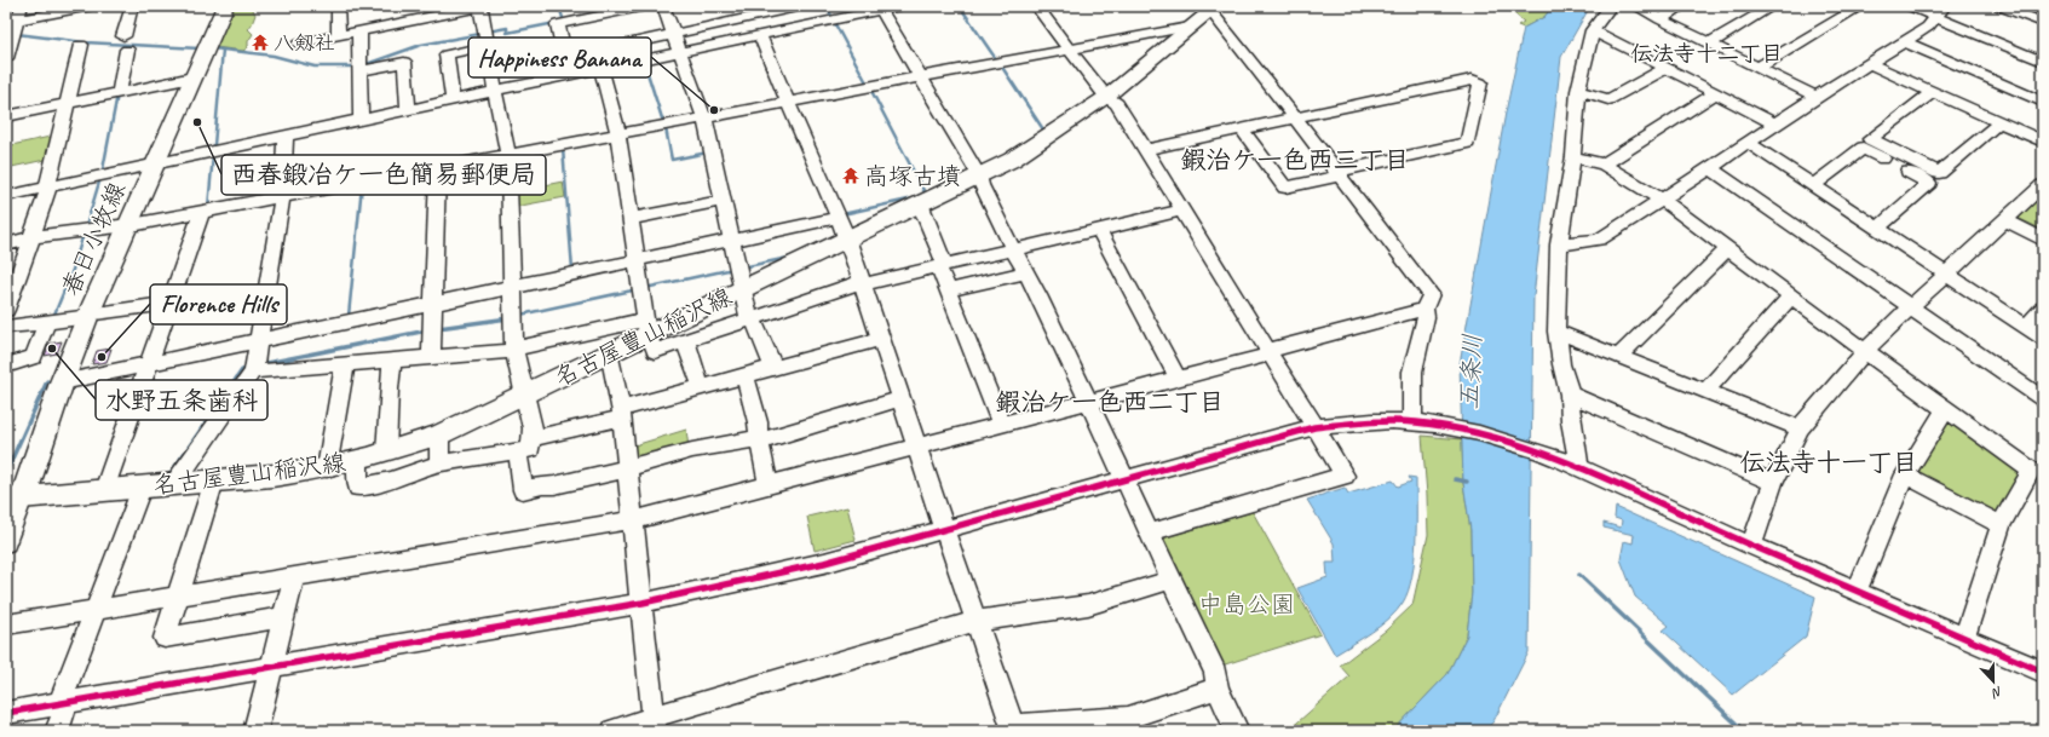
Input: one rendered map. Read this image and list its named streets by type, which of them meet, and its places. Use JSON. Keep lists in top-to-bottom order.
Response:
{
  "streets": {
    "main road": ["春日小牧線", "名古屋豊山稲沢線"]
  },
  "crossings": [
    ["春日小牧線", "名古屋豊山稲沢線"]
  ],
  "districts": [
    "伝法寺十二丁目",
    "鍜治ケ一色西三丁目",
    "鍜治ケ一色西二丁目",
    "伝法寺十一丁目"
  ],
  "water": ["五条川"],
  "parks": ["中島公園"],
  "places": {
    "temple": ["八剱社", "高塚古墳"],
    "other": [
      "Happiness Banana",
      "西春鍛冶ケ一色簡易郵便局",
      "水野五条歯科",
      "Florence Hills"
    ]
  },
  "north": "bottom"
}
